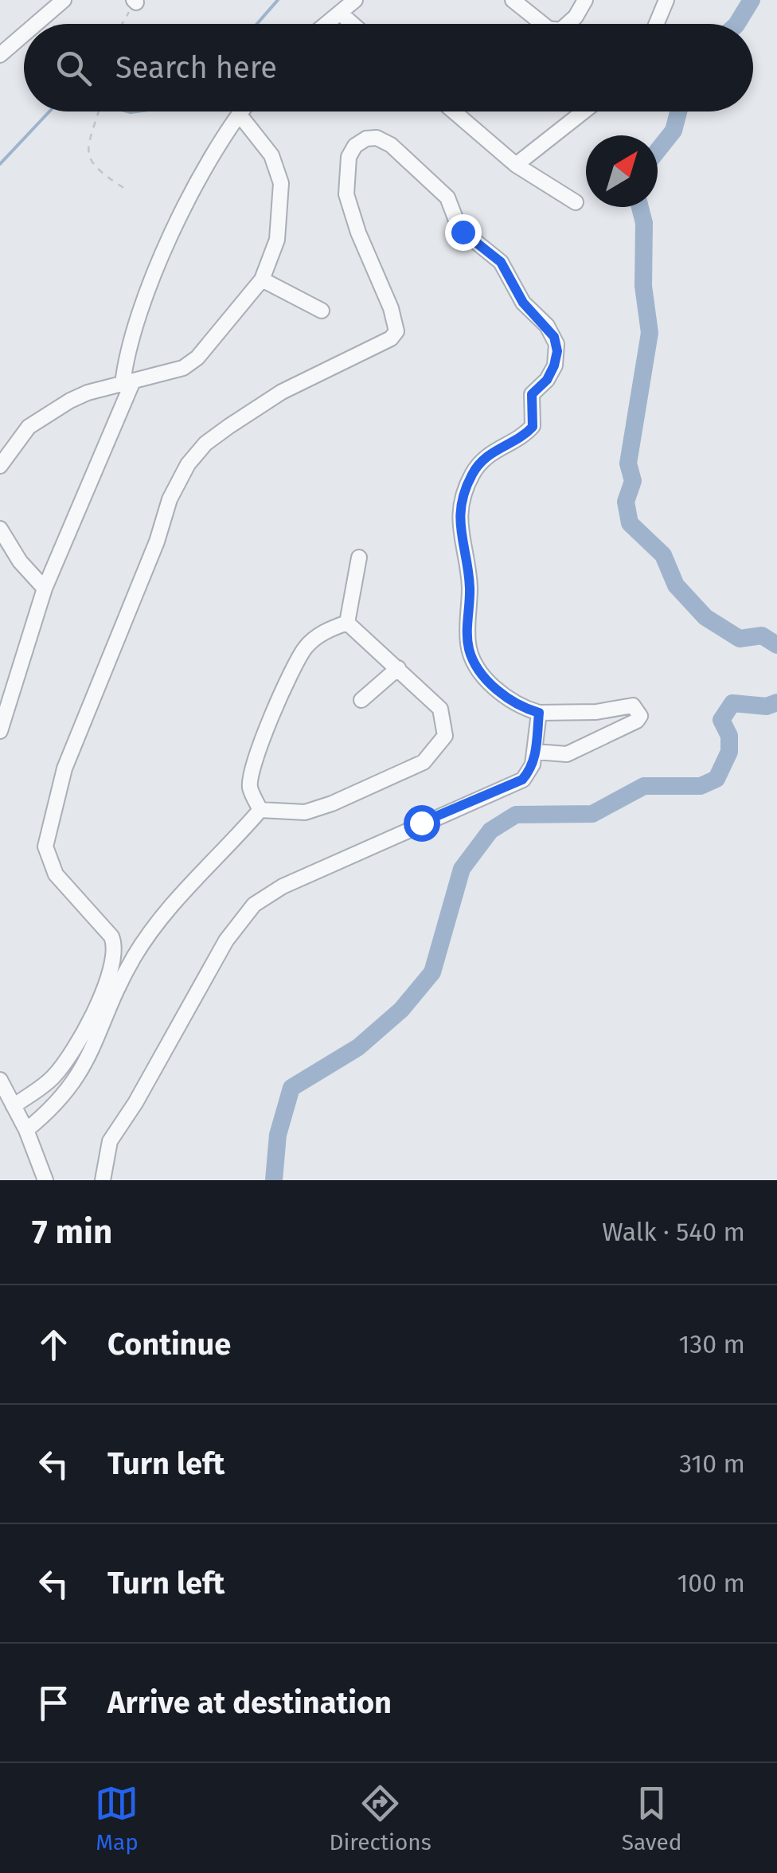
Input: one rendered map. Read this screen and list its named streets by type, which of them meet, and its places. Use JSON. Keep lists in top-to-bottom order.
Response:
{
  "north": "top right",
  "page": {
    "search": "Search here",
    "heading": ["7 min", "Walk · 540 m"],
    "list": [
      ["Continue", "130 m"],
      ["Turn left", "310 m"],
      ["Turn left", "100 m"],
      "Arrive at destination"
    ],
    "nav": ["Map", "Directions", "Saved"]
  }
}
